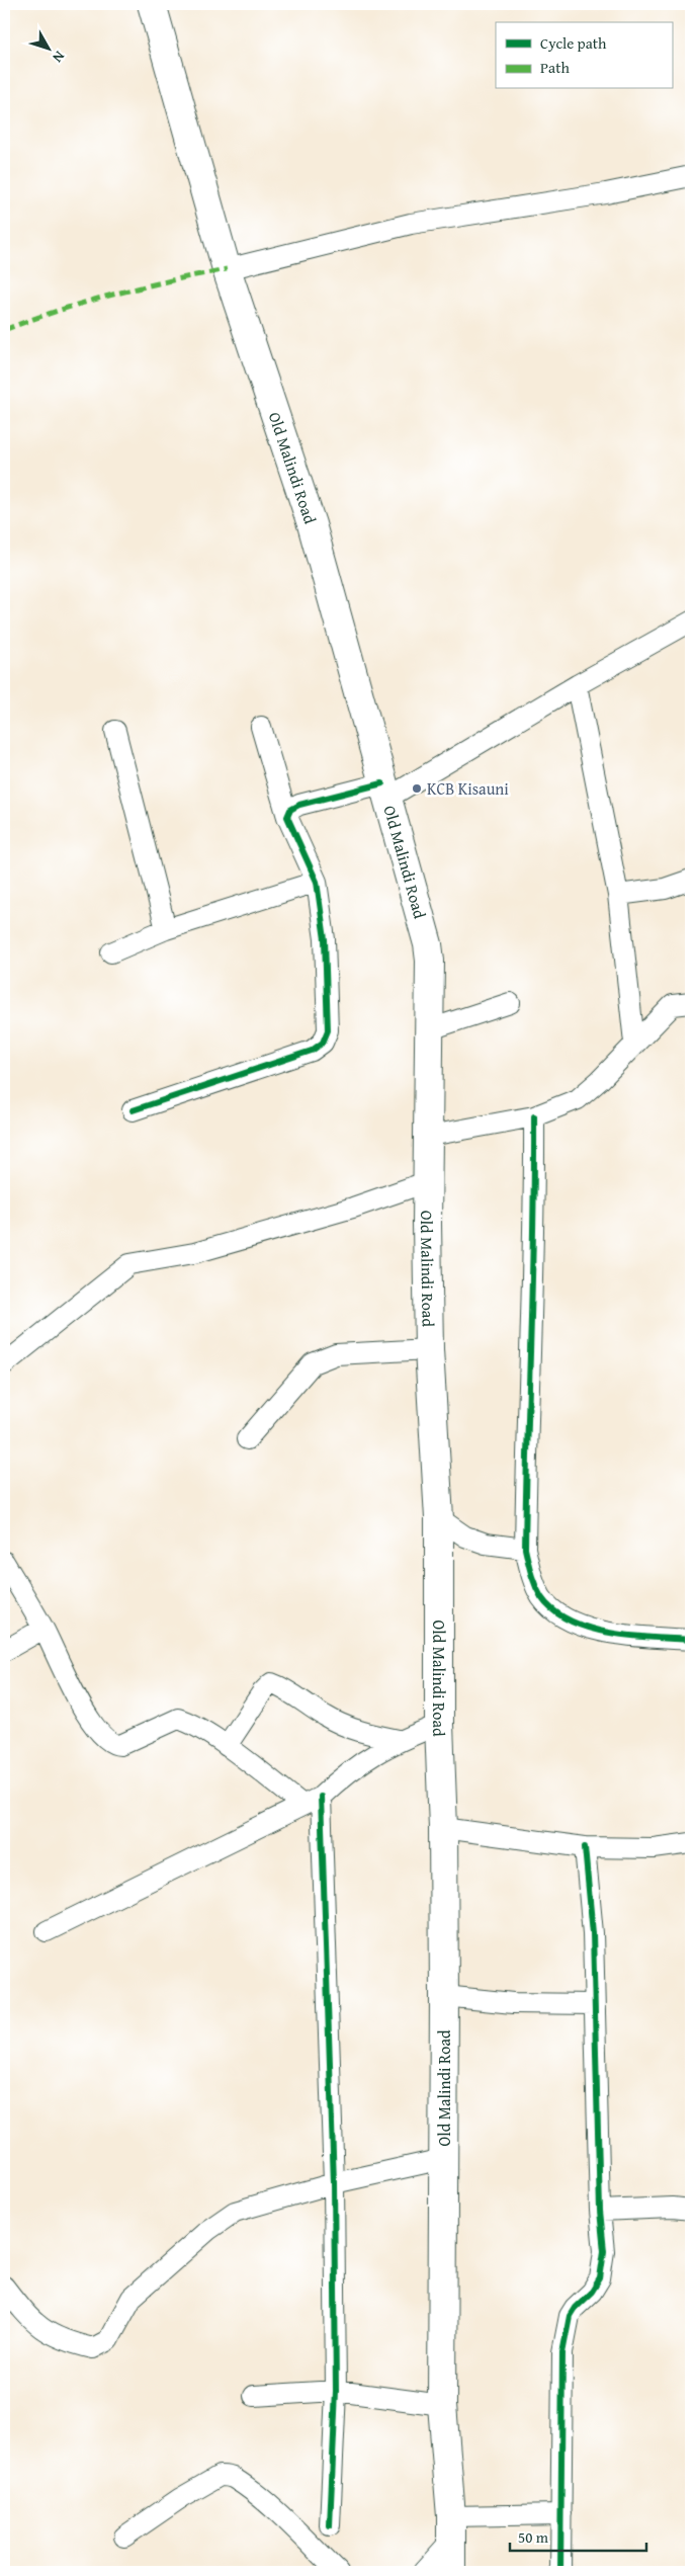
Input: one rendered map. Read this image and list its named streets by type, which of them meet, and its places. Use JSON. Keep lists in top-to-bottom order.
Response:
{
  "streets": {
    "main road": ["Old Malindi Road"]
  },
  "places": ["KCB Kisauni"],
  "legend": ["Cycle path", "Path"],
  "scale_bar": "50 m",
  "north": "bottom right"
}
